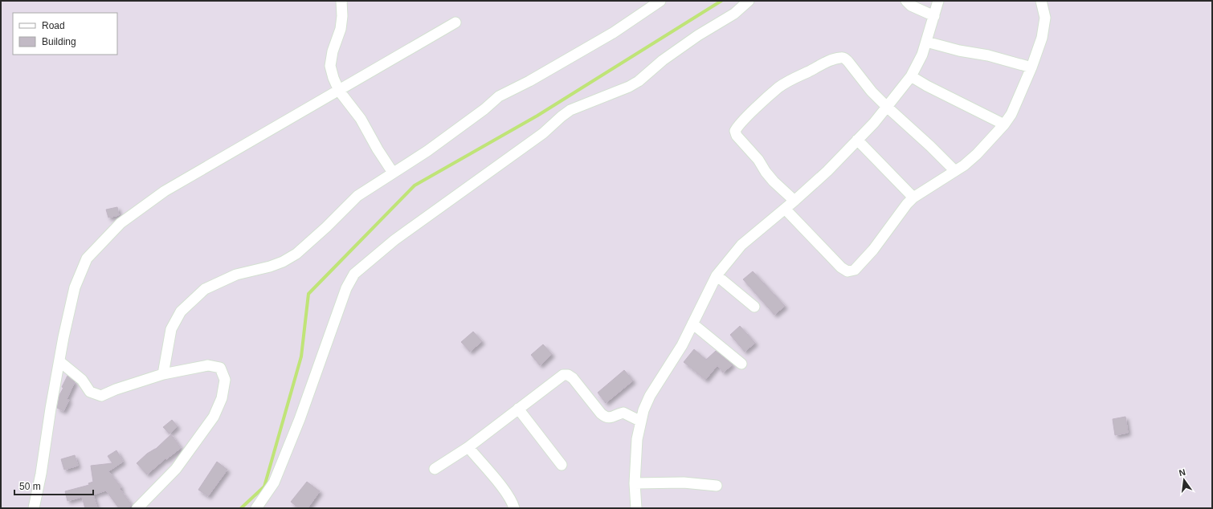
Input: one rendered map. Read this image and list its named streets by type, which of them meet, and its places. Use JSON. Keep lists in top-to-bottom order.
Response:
{
  "legend": ["Road", "Building"],
  "scale_bar": "50 m",
  "north": "top"
}
